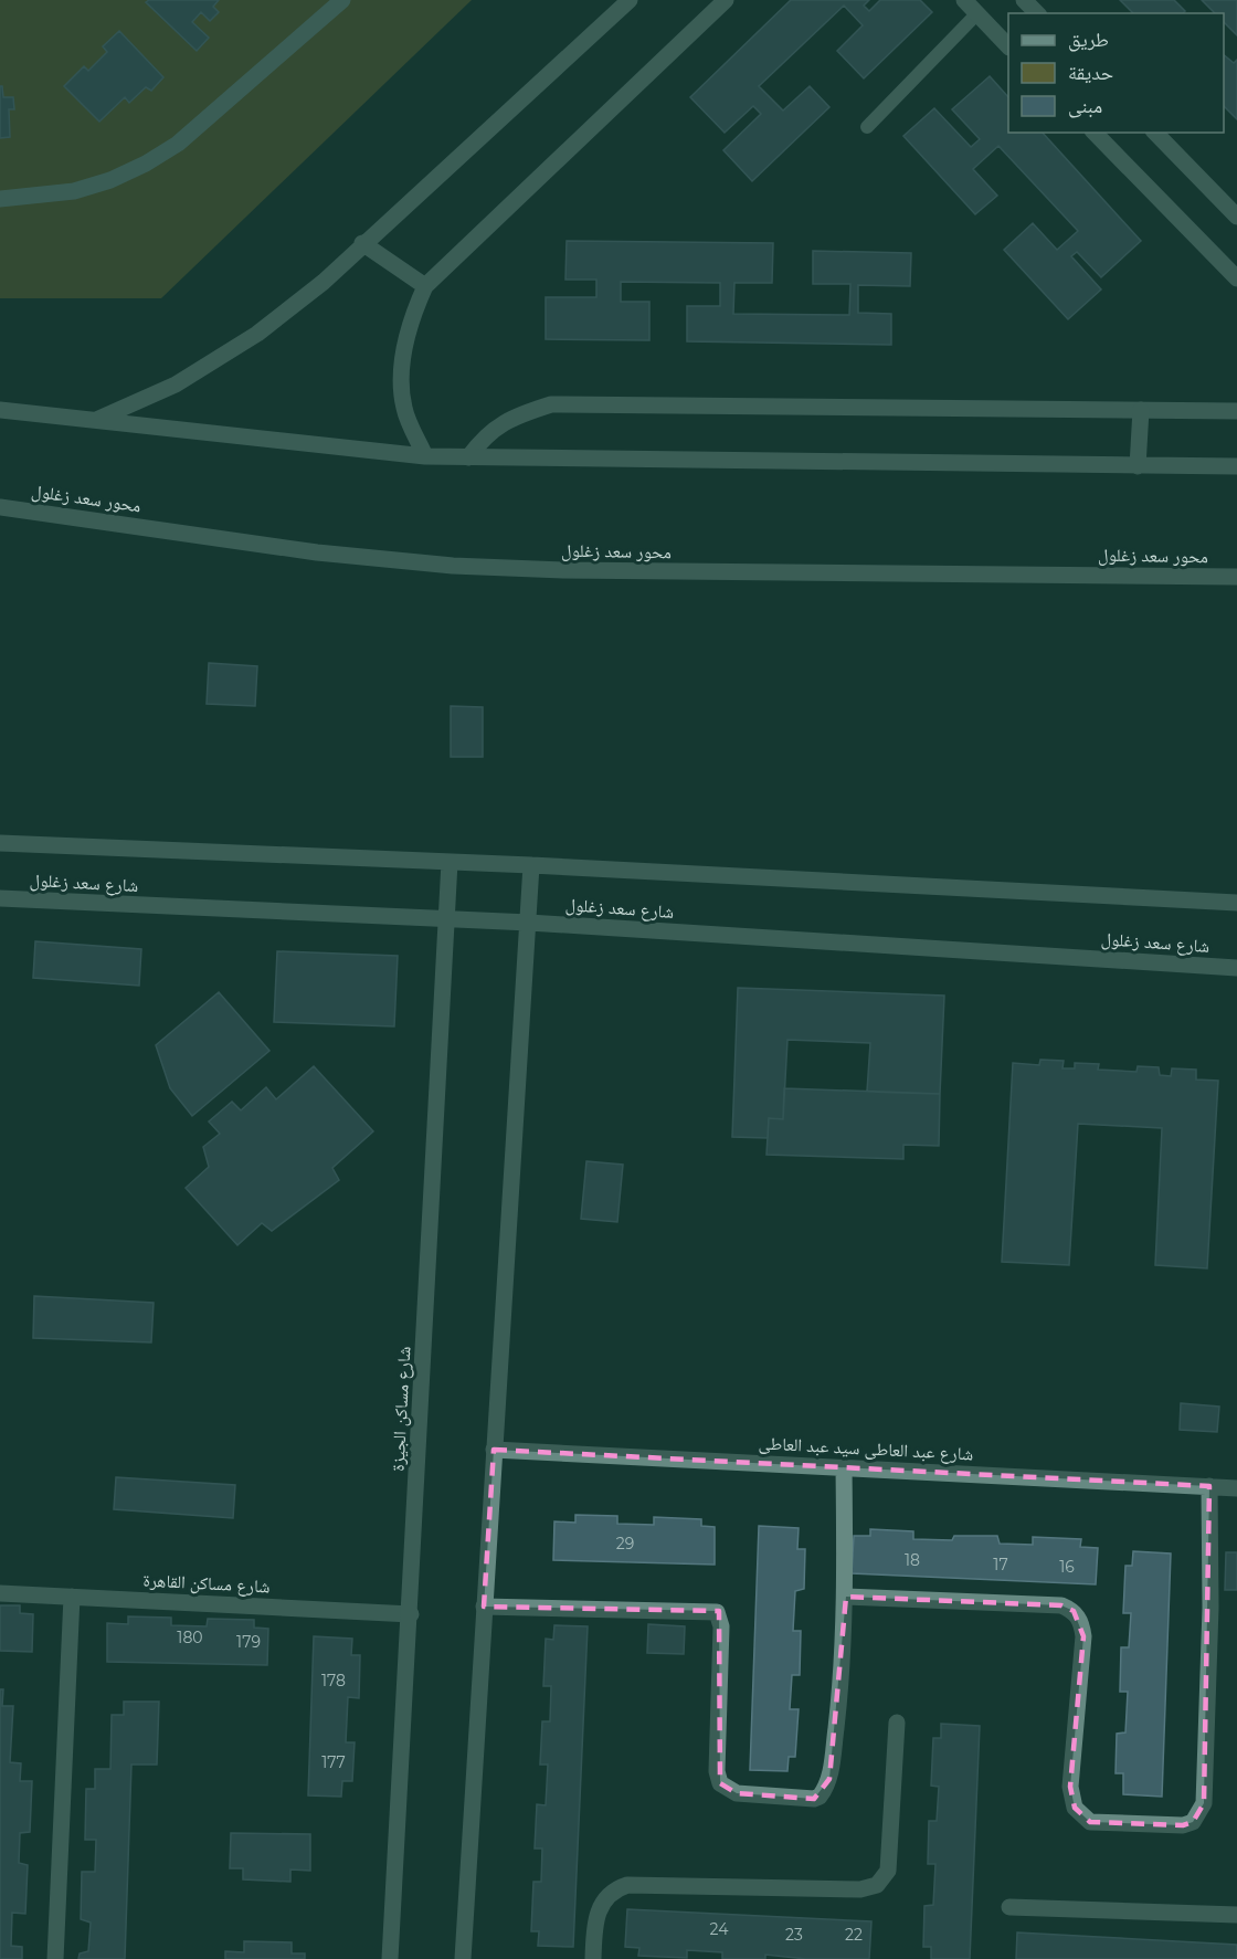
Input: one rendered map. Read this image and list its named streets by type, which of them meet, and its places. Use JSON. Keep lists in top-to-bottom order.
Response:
{
  "streets": {
    "street": [
      "محور سعد زغلول",
      "شارع سعد زغلول",
      "شارع مساكن الجيزة",
      "شارع عبد العاطى سيد عبد العاطى",
      "شارع مساكن القاهرة"
    ]
  },
  "crossings": [
    ["شارع سعد زغلول", "شارع مساكن الجيزة"],
    ["شارع مساكن الجيزة", "شارع مساكن القاهرة"]
  ],
  "house_numbers": [
    "29",
    "18",
    "17",
    "16",
    "180",
    "179",
    "178",
    "177",
    "24",
    "23",
    "22"
  ],
  "legend": ["طريق", "حديقة", "مبنى"]
}
